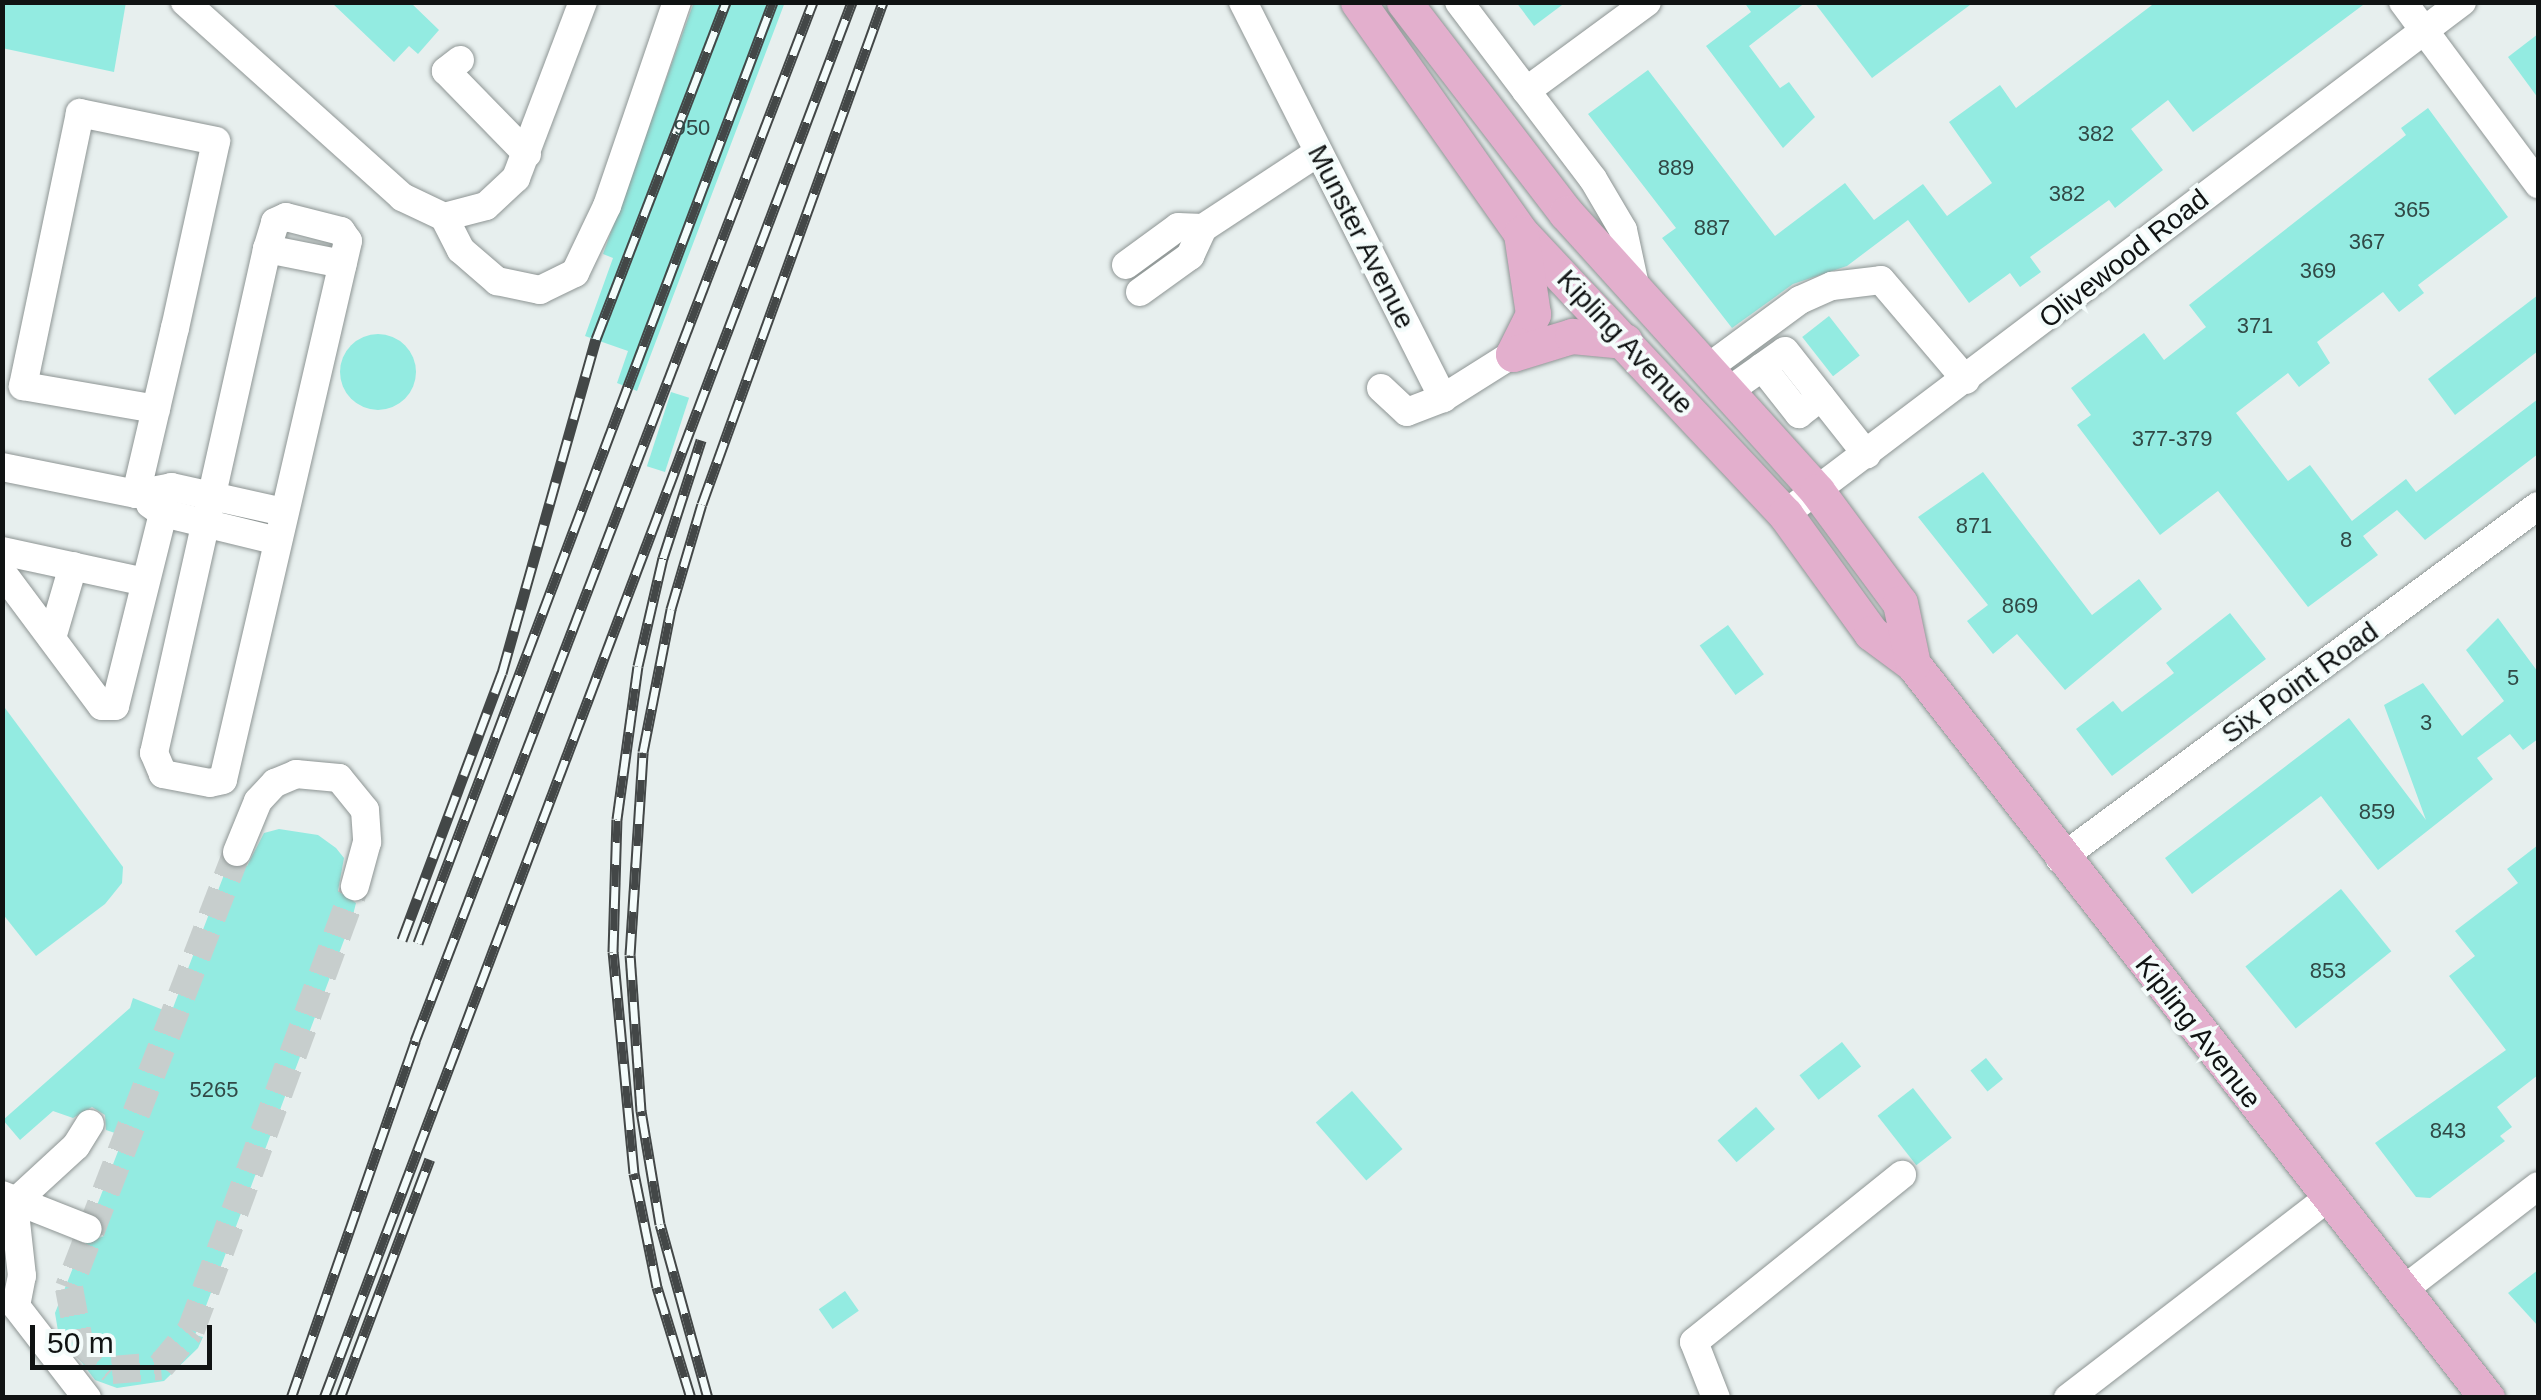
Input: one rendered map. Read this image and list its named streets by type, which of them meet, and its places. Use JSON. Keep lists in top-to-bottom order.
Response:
{
  "streets": {
    "main road": ["Kipling Avenue"],
    "street": ["Munster Avenue", "Olivewood Road", "Six Point Road"]
  },
  "crossings": [
    ["Olivewood Road", "Kipling Avenue"],
    ["Kipling Avenue", "Six Point Road"]
  ],
  "house_numbers": [
    "950",
    "382",
    "889",
    "382",
    "365",
    "887",
    "367",
    "369",
    "371",
    "377-379",
    "871",
    "8",
    "869",
    "5",
    "3",
    "859",
    "853",
    "5265",
    "843"
  ],
  "scale_bar": "50 m"
}
